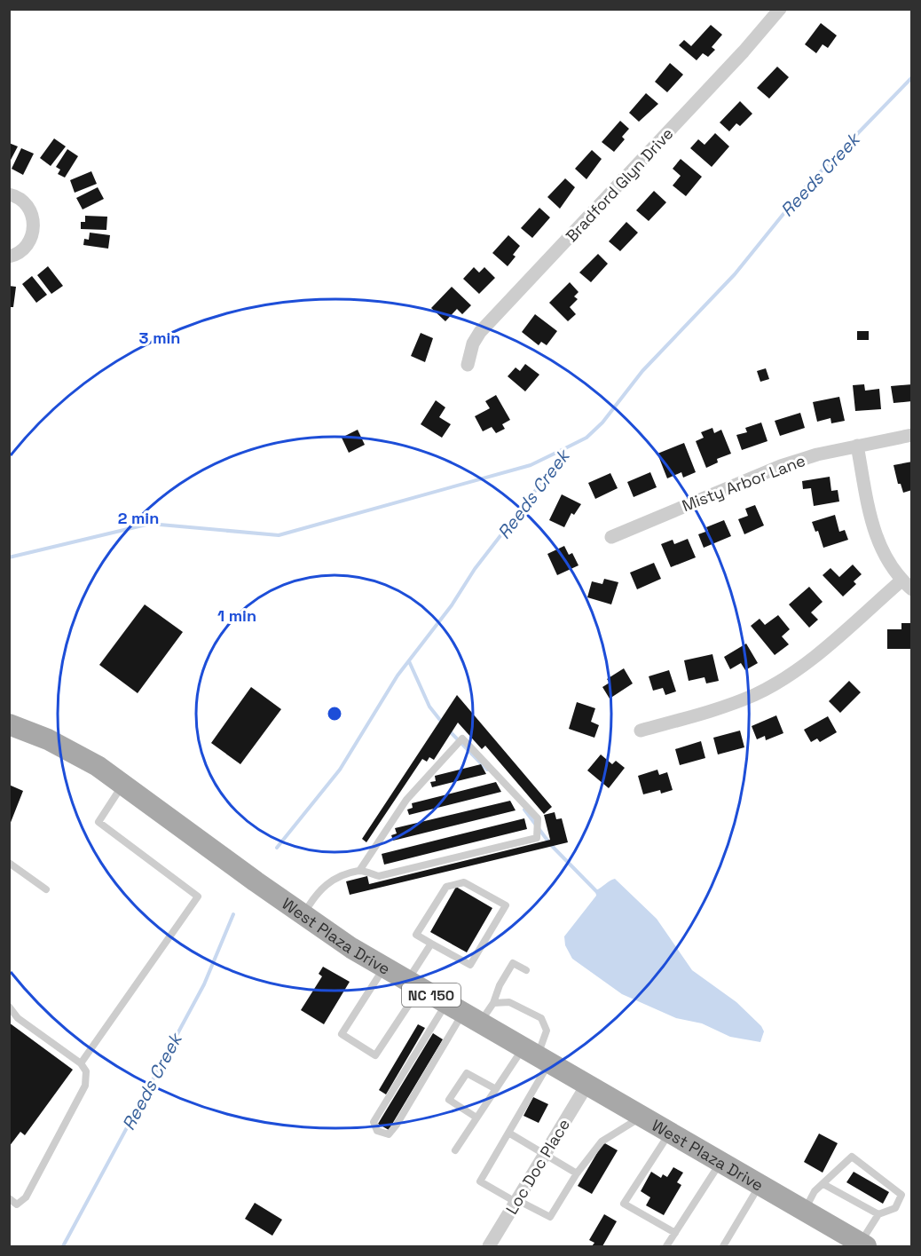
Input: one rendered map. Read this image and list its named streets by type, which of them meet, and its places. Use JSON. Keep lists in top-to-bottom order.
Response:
{
  "streets": {
    "main road": ["West Plaza Drive", "NC 150"],
    "street": ["Bradford Glyn Drive", "Misty Arbor Lane", "Loc Doc Place"]
  },
  "crossings": [
    ["West Plaza Drive", "Loc Doc Place"]
  ],
  "water": ["Reeds Creek"],
  "rings": ["3 min", "2 min", "1 min"]
}
